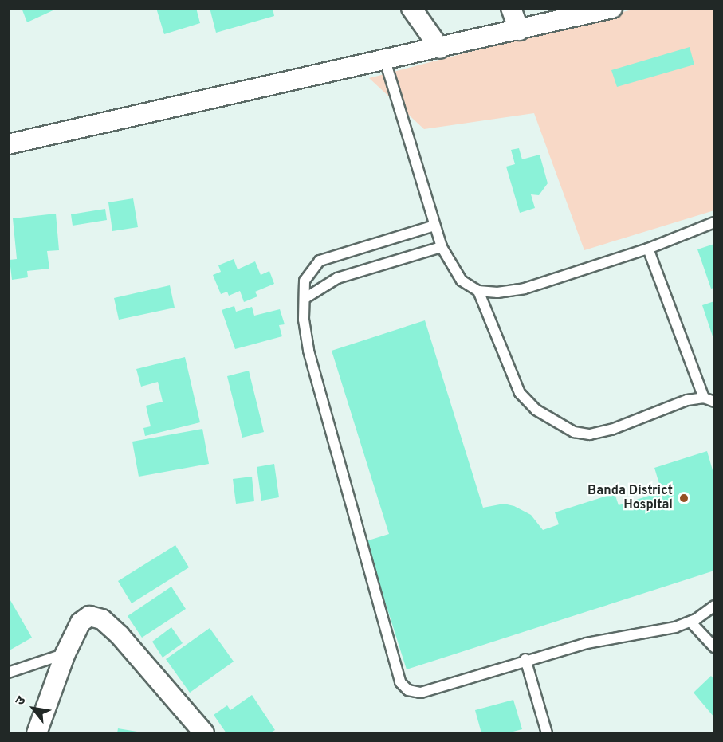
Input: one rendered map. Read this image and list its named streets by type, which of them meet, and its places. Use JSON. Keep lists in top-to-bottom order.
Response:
{
  "places": ["Banda District Hospital"],
  "north": "top left"
}
